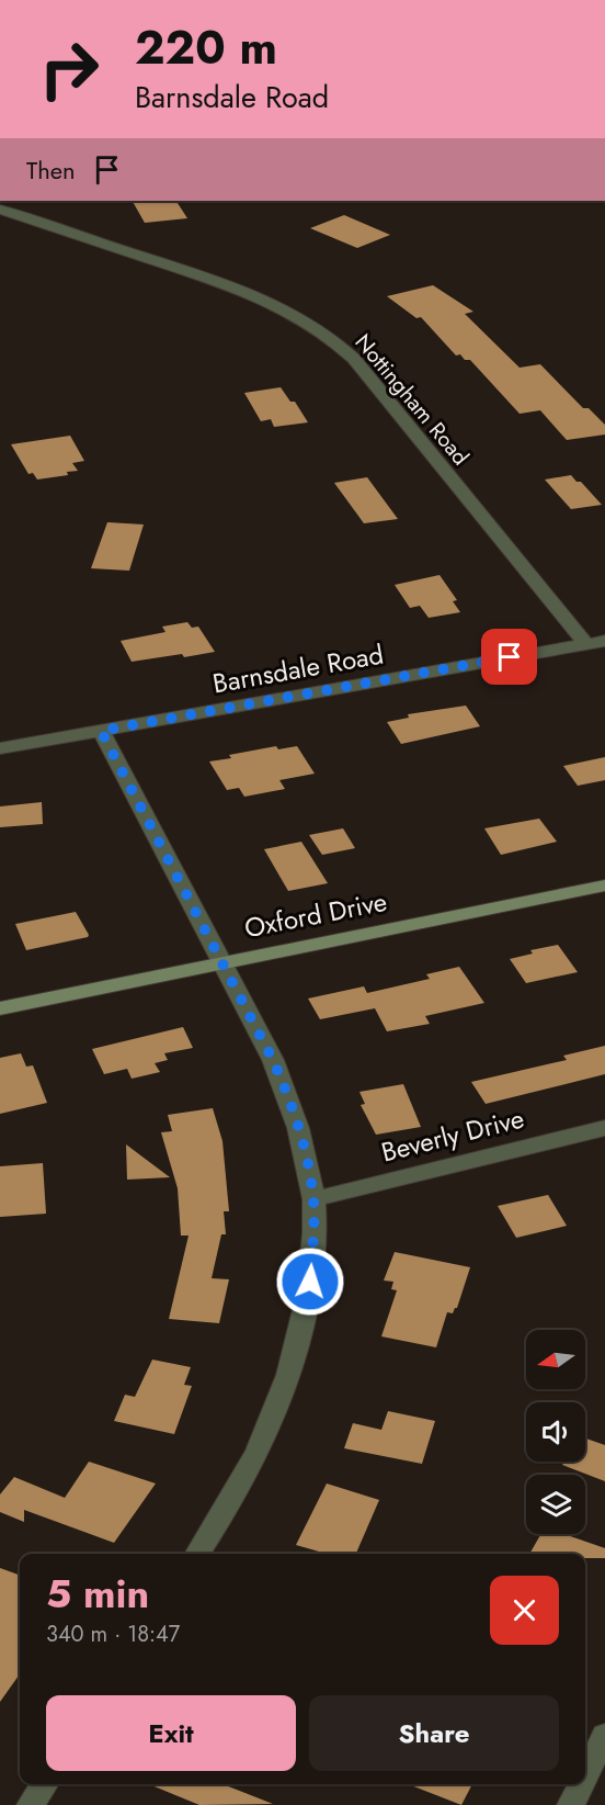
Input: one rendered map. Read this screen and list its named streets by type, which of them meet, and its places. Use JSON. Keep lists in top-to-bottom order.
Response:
{
  "streets": {
    "main road": ["Oxford Drive"],
    "street": ["Nottingham Road", "Barnsdale Road", "Beverly Drive"]
  },
  "crossings": [
    ["Nottingham Road", "Barnsdale Road"]
  ],
  "north": "left",
  "page": {
    "turn": ["220 m", "Barnsdale Road"],
    "then": "Then",
    "heading": ["5 min", "340 m · 18:47"],
    "buttons": ["Exit", "Share"]
  }
}
